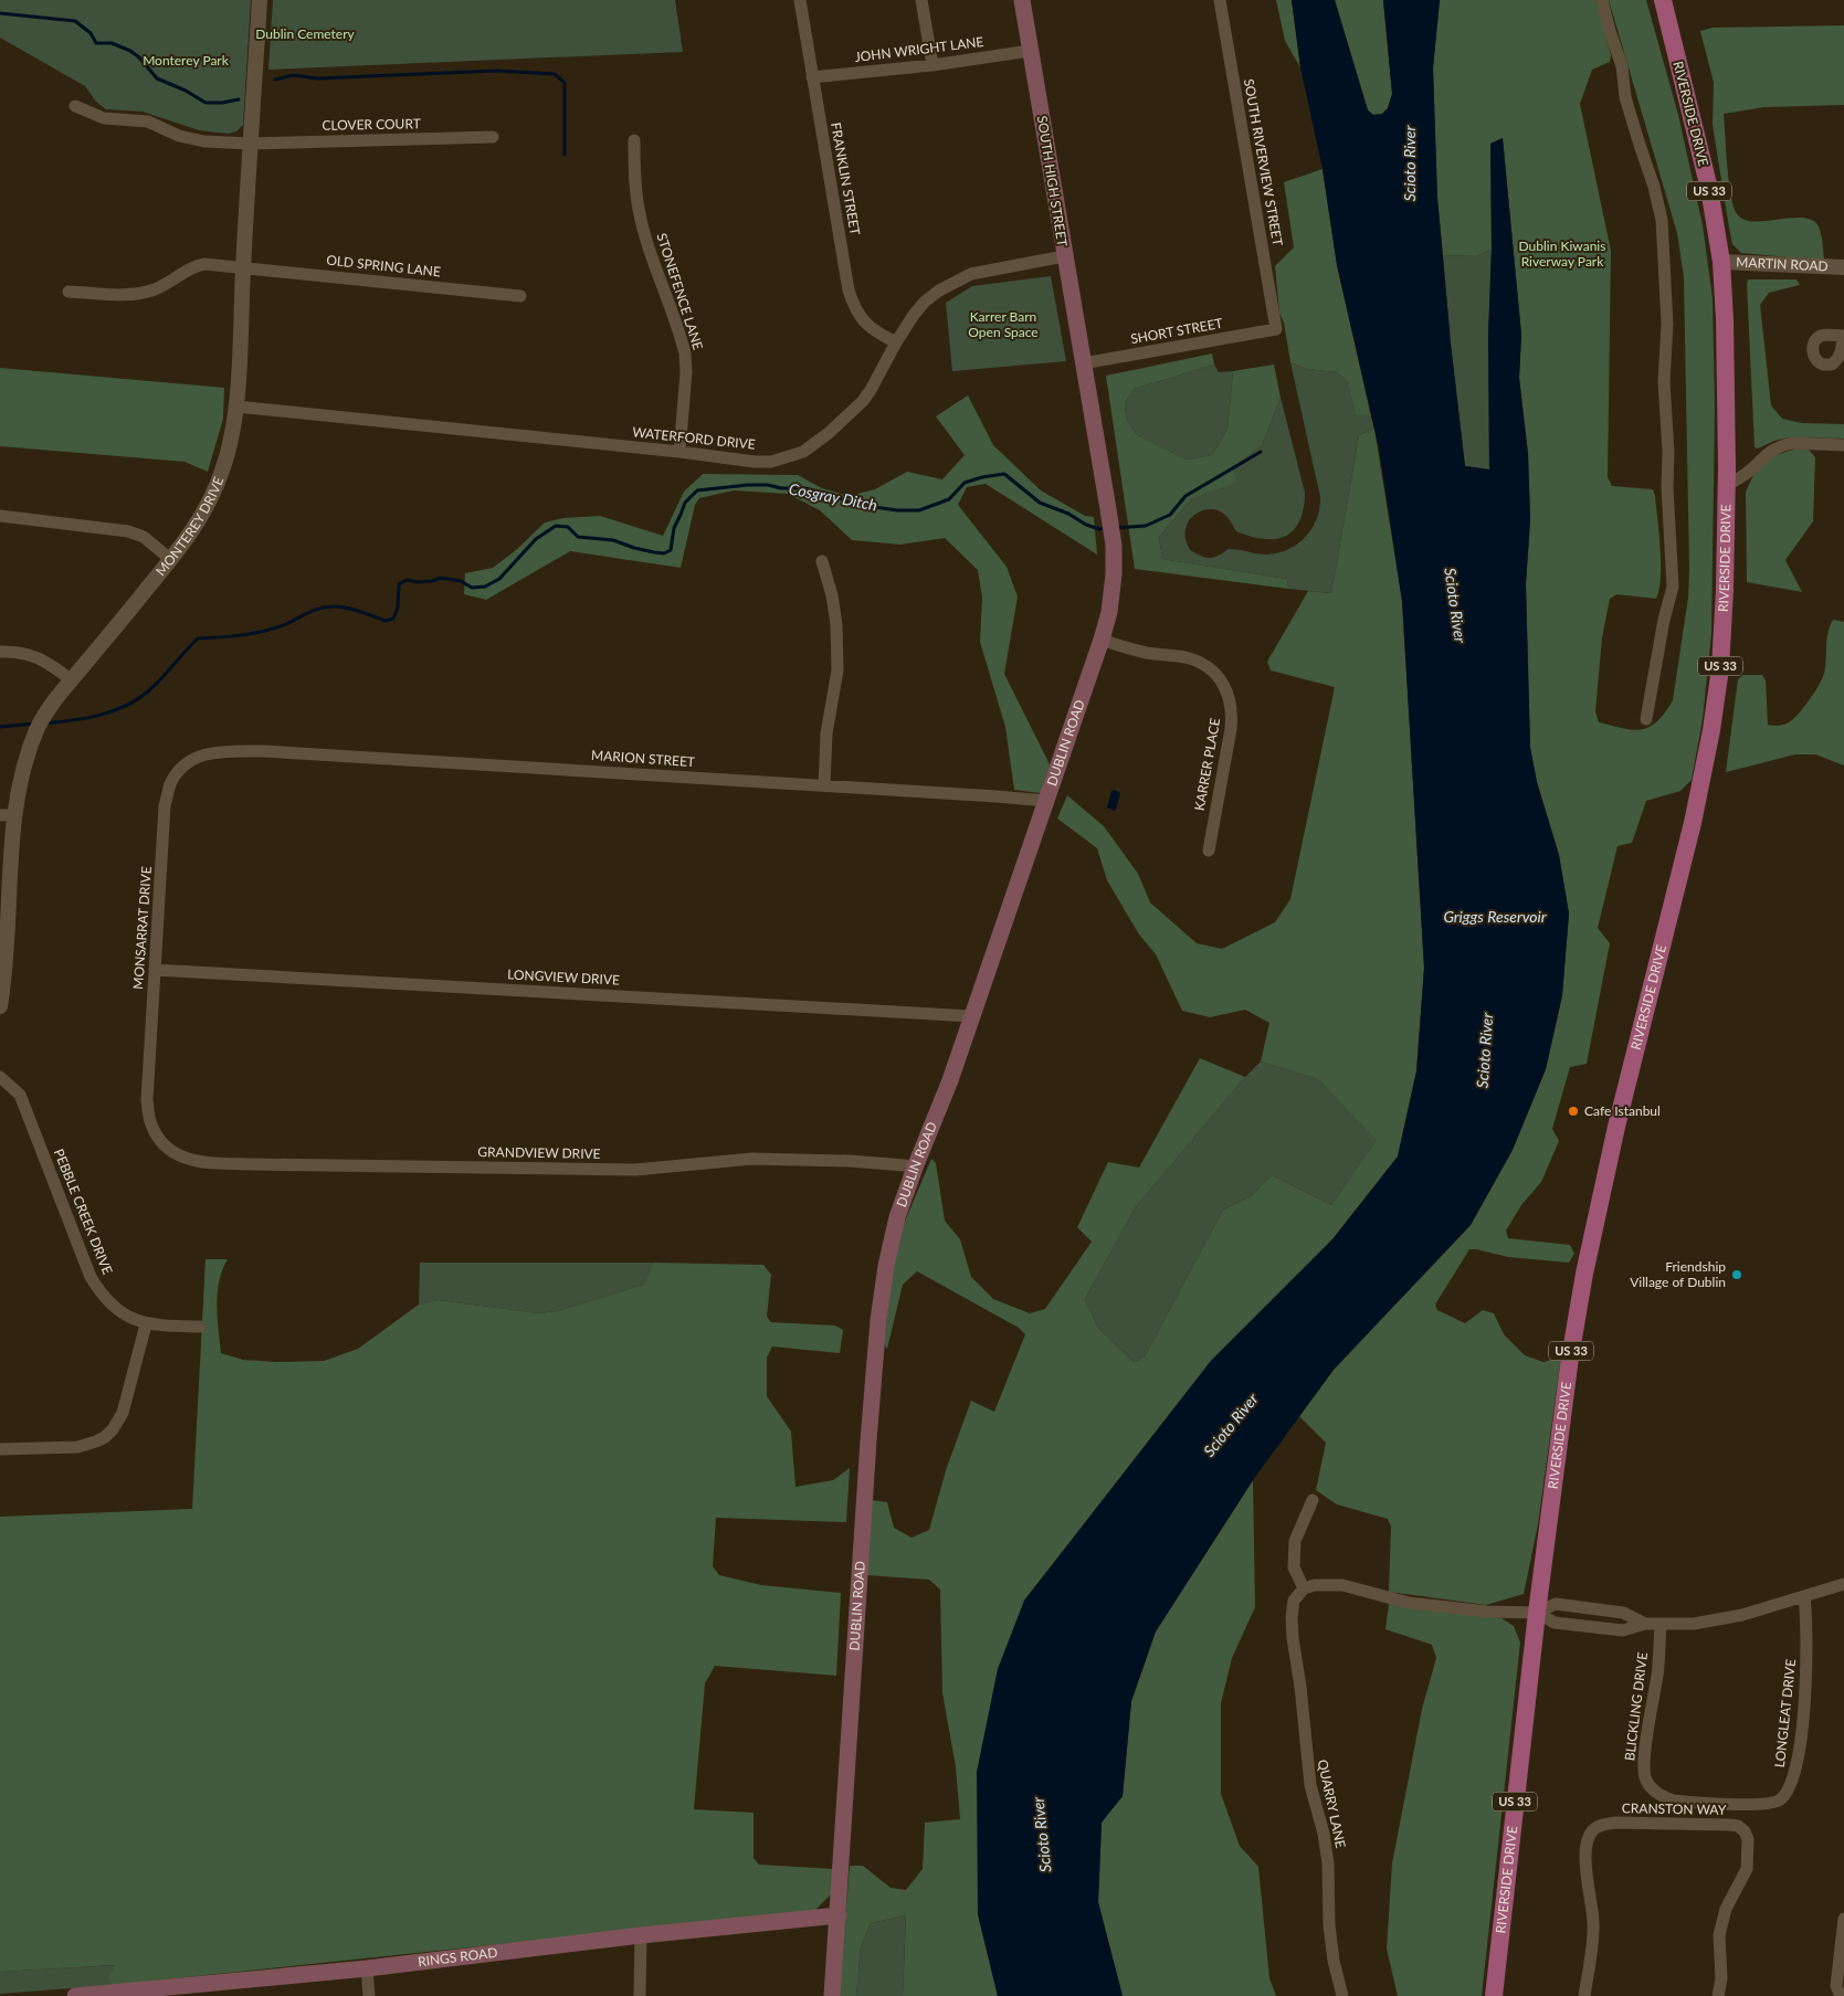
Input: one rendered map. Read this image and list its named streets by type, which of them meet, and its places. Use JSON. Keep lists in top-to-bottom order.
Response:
{
  "streets": {
    "main road": [
      "RIVERSIDE DRIVE",
      "SOUTH HIGH STREET",
      "US 33",
      "DUBLIN ROAD",
      "RINGS ROAD"
    ],
    "street": [
      "JOHN WRIGHT LANE",
      "CLOVER COURT",
      "SOUTH RIVERVIEW STREET",
      "FRANKLIN STREET",
      "MARTIN ROAD",
      "OLD SPRING LANE",
      "STONEFENCE LANE",
      "SHORT STREET",
      "WATERFORD DRIVE",
      "MONTEREY DRIVE",
      "MARION STREET",
      "KARRER PLACE",
      "MONSARRAT DRIVE",
      "LONGVIEW DRIVE",
      "GRANDVIEW DRIVE",
      "PEBBLE CREEK DRIVE",
      "BLICKLING DRIVE",
      "LONGLEAT DRIVE",
      "QUARRY LANE",
      "CRANSTON WAY"
    ]
  },
  "crossings": [
    ["JOHN WRIGHT LANE", "FRANKLIN STREET"],
    ["JOHN WRIGHT LANE", "SOUTH HIGH STREET"],
    ["RIVERSIDE DRIVE", "MARTIN ROAD"],
    ["CLOVER COURT", "MONTEREY DRIVE"],
    ["SOUTH RIVERVIEW STREET", "SHORT STREET"],
    ["FRANKLIN STREET", "WATERFORD DRIVE"],
    ["SOUTH HIGH STREET", "SHORT STREET"],
    ["SOUTH HIGH STREET", "WATERFORD DRIVE"],
    ["SOUTH HIGH STREET", "DUBLIN ROAD"],
    ["OLD SPRING LANE", "MONTEREY DRIVE"],
    ["STONEFENCE LANE", "WATERFORD DRIVE"],
    ["SHORT STREET", "DUBLIN ROAD"],
    ["WATERFORD DRIVE", "MONTEREY DRIVE"],
    ["DUBLIN ROAD", "MARION STREET"],
    ["DUBLIN ROAD", "KARRER PLACE"],
    ["DUBLIN ROAD", "LONGVIEW DRIVE"],
    ["DUBLIN ROAD", "GRANDVIEW DRIVE"],
    ["DUBLIN ROAD", "RINGS ROAD"],
    ["MARION STREET", "MONSARRAT DRIVE"],
    ["MONSARRAT DRIVE", "LONGVIEW DRIVE"],
    ["MONSARRAT DRIVE", "GRANDVIEW DRIVE"],
    ["BLICKLING DRIVE", "LONGLEAT DRIVE"]
  ],
  "water": ["Scioto River", "Cosgray Ditch", "Griggs Reservoir"],
  "parks": [
    "Dublin Cemetery",
    "Monterey Park",
    "Dublin Kiwanis Riverway Park",
    "Karrer Barn Open Space"
  ],
  "places": ["Cafe Istanbul", "Friendship Village of Dublin"]
}
